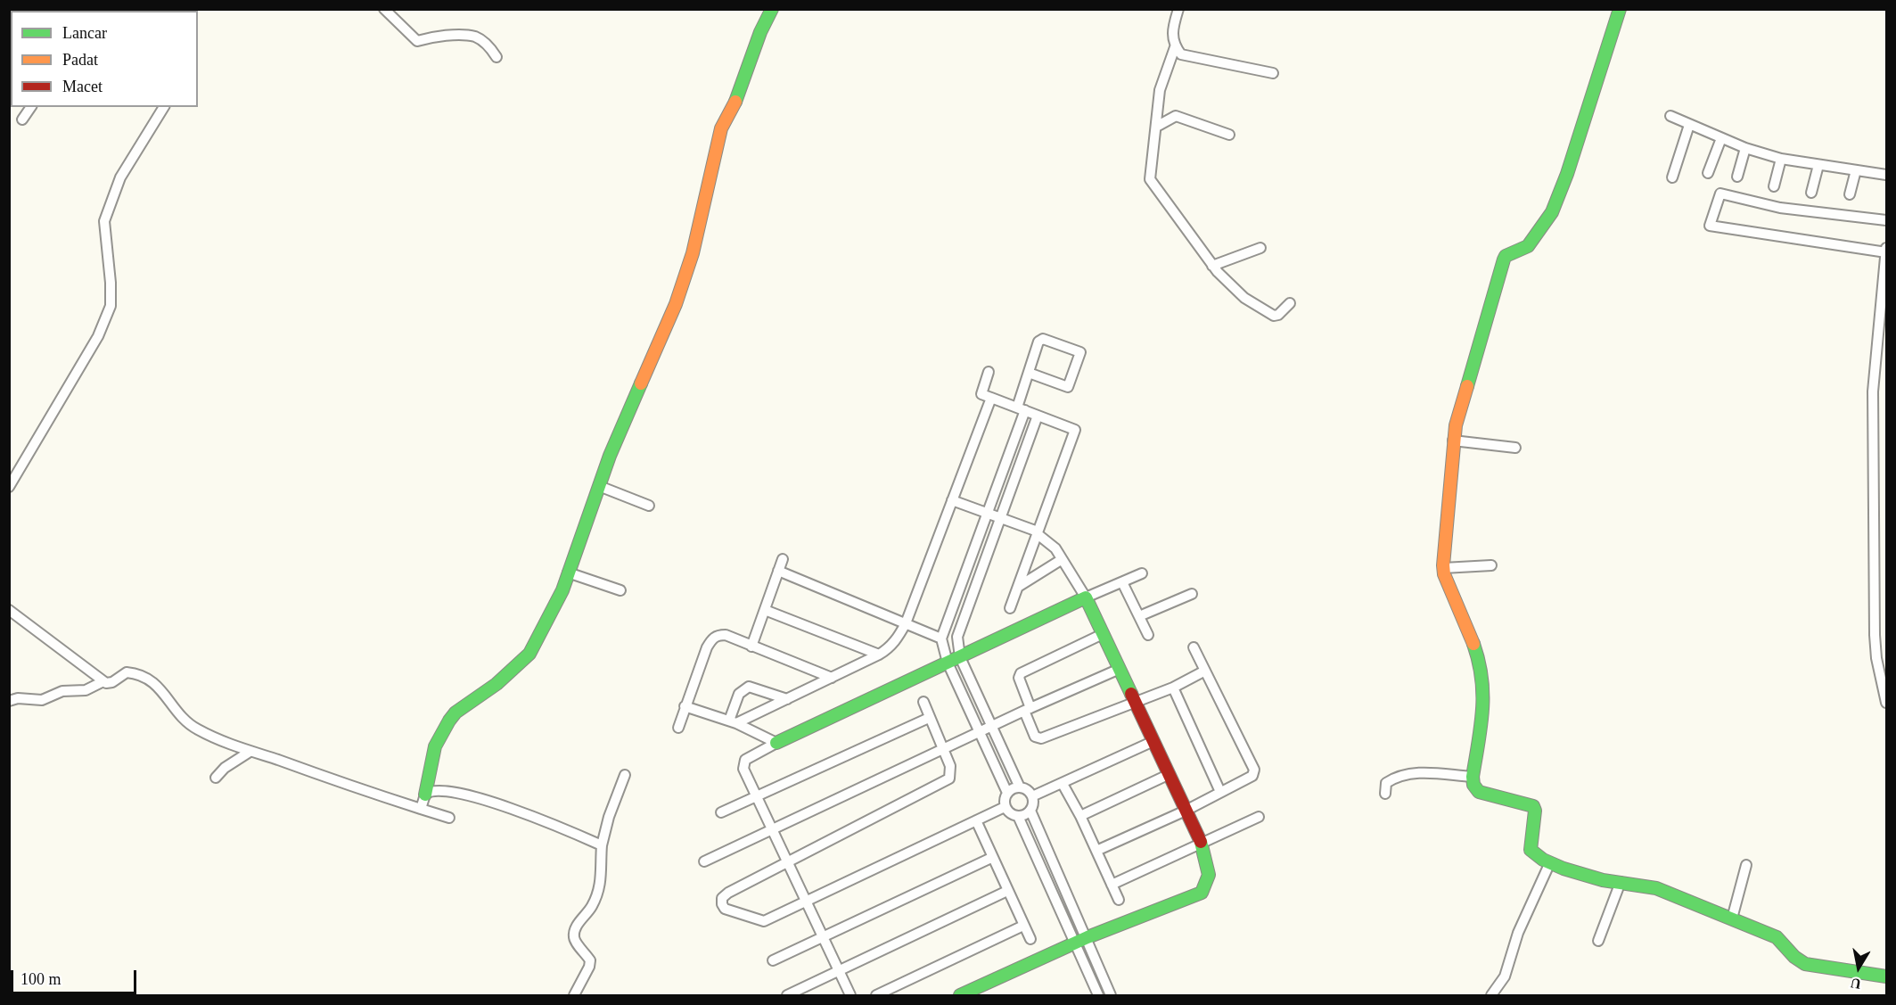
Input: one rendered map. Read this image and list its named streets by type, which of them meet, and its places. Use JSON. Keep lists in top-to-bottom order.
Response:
{
  "legend": ["Lancar", "Padat", "Macet"],
  "scale_bar": "100 m",
  "north": "bottom"
}
